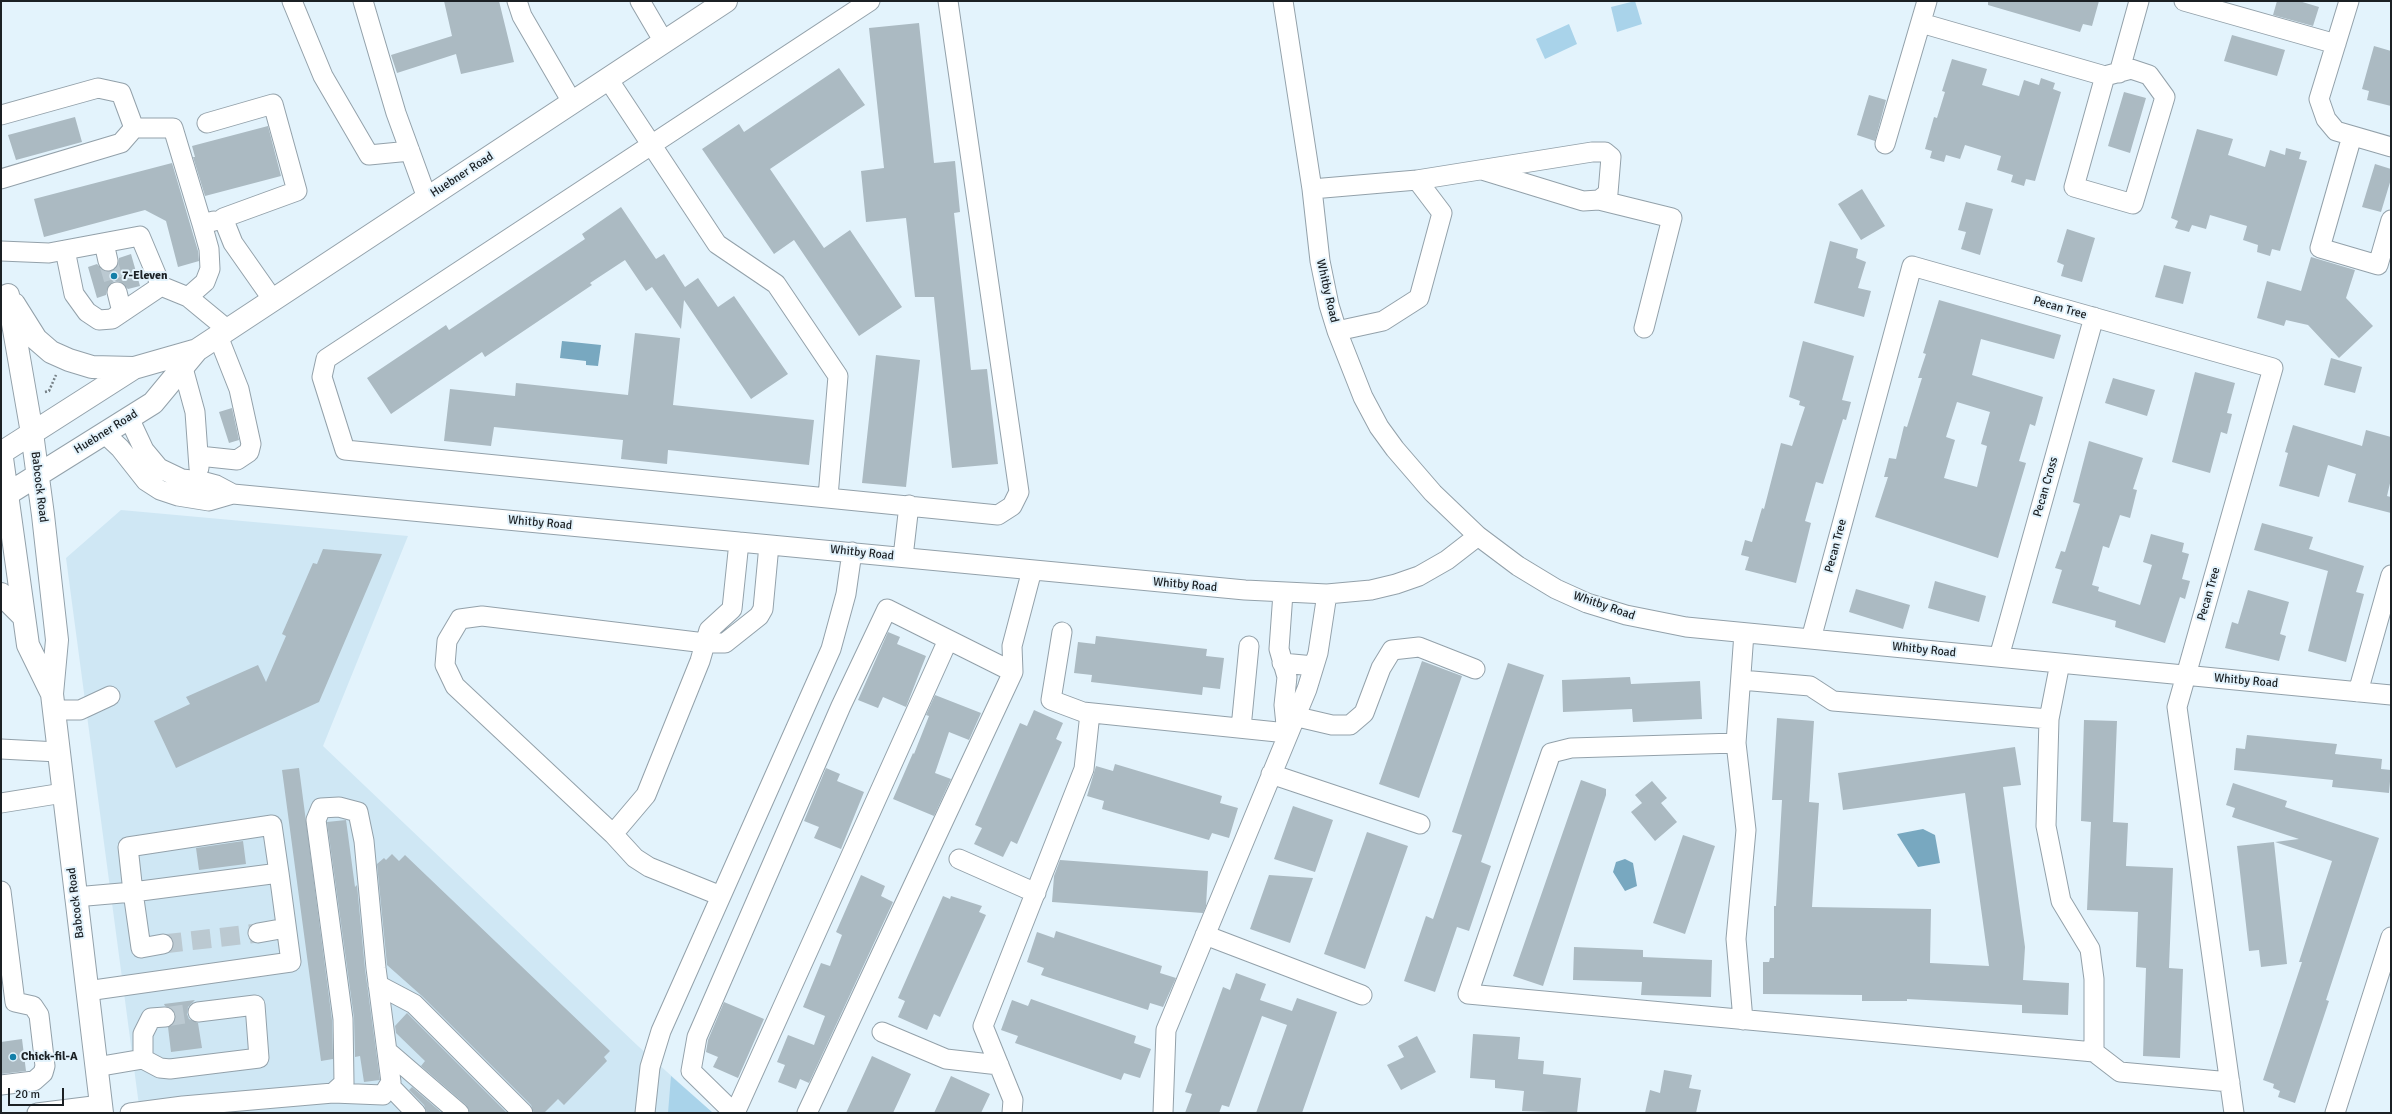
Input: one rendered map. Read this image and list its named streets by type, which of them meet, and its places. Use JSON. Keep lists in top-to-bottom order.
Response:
{
  "streets": {
    "main road": ["Huebner Road", "Babcock Road"],
    "street": ["Whitby Road", "Pecan Tree", "Pecan Cross"]
  },
  "crossings": [
    ["Huebner Road", "Whitby Road"],
    ["Huebner Road", "Babcock Road"],
    ["Whitby Road", "Pecan Tree"],
    ["Whitby Road", "Pecan Cross"],
    ["Pecan Tree", "Pecan Cross"]
  ],
  "places": ["7-Eleven", "Chick-fil-A"],
  "scale_bar": "20 m"
}
